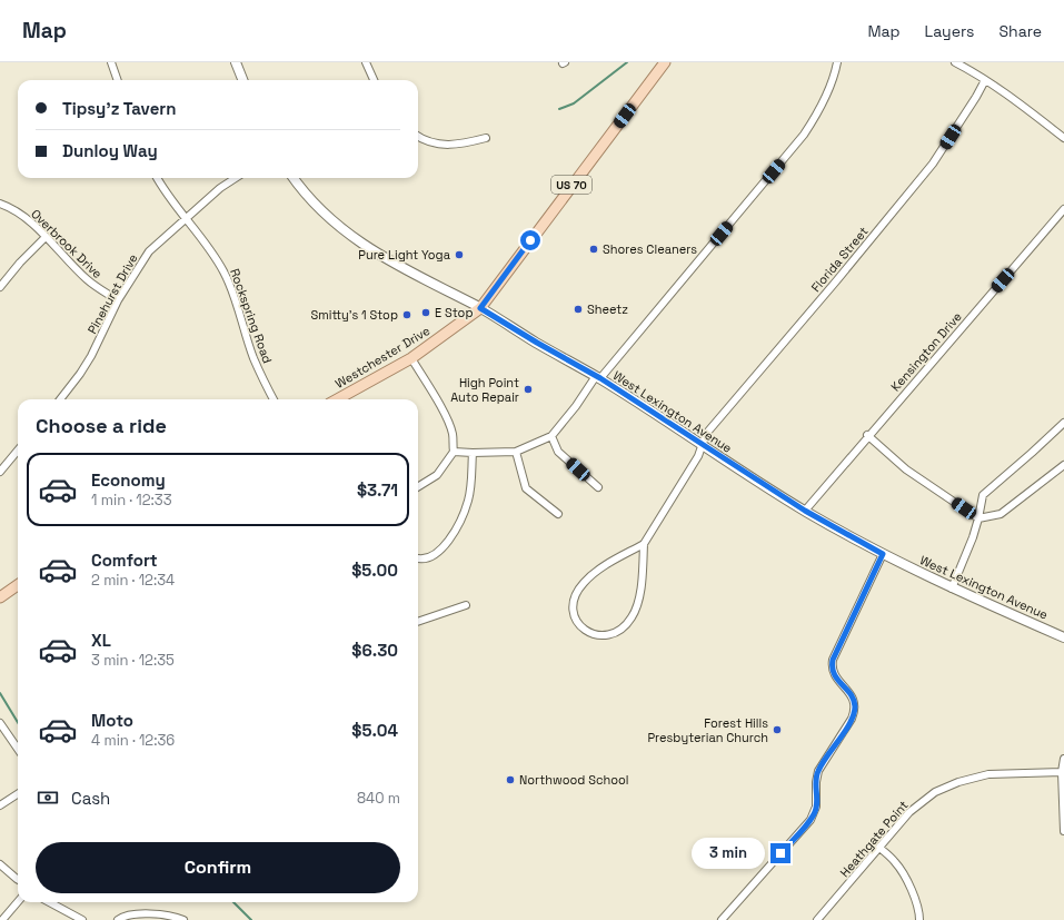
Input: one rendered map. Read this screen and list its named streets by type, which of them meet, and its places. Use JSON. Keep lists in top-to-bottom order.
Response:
{
  "streets": {
    "main road": ["US 70", "Westchester Drive"],
    "street": [
      "Overbrook Drive",
      "Florida Street",
      "Pinehurst Drive",
      "Rockspring Road",
      "Kensington Drive",
      "West Lexington Avenue",
      "Heathgate Point"
    ]
  },
  "crossings": [
    ["Overbrook Drive", "Pinehurst Drive"],
    ["Florida Street", "West Lexington Avenue"],
    ["Pinehurst Drive", "Rockspring Road"],
    ["Kensington Drive", "West Lexington Avenue"],
    ["Westchester Drive", "West Lexington Avenue"]
  ],
  "places": [
    "Shores Cleaners",
    "Pure Light Yoga",
    "Sheetz",
    "E Stop",
    "Smitty's 1 Stop",
    "High Point Auto Repair",
    "Forest Hills Presbyterian Church",
    "Northwood School"
  ],
  "page": {
    "header": "Map",
    "nav": ["Map", "Layers", "Share"],
    "banner": ["Tipsy'z Tavern", "Dunloy Way"],
    "heading": "Choose a ride",
    "list": [
      {
        "name": "Economy",
        "note": "1 min · 12:33",
        "value": "$3.71"
      },
      {
        "name": "Comfort",
        "note": "2 min · 12:34",
        "value": "$5.00"
      },
      {
        "name": "XL",
        "note": "3 min · 12:35",
        "value": "$6.30"
      },
      {
        "name": "Moto",
        "note": "4 min · 12:36",
        "value": "$5.04"
      }
    ],
    "pay": ["Cash", "840 m"],
    "buttons": "Confirm",
    "bubble": "3 min"
  }
}
